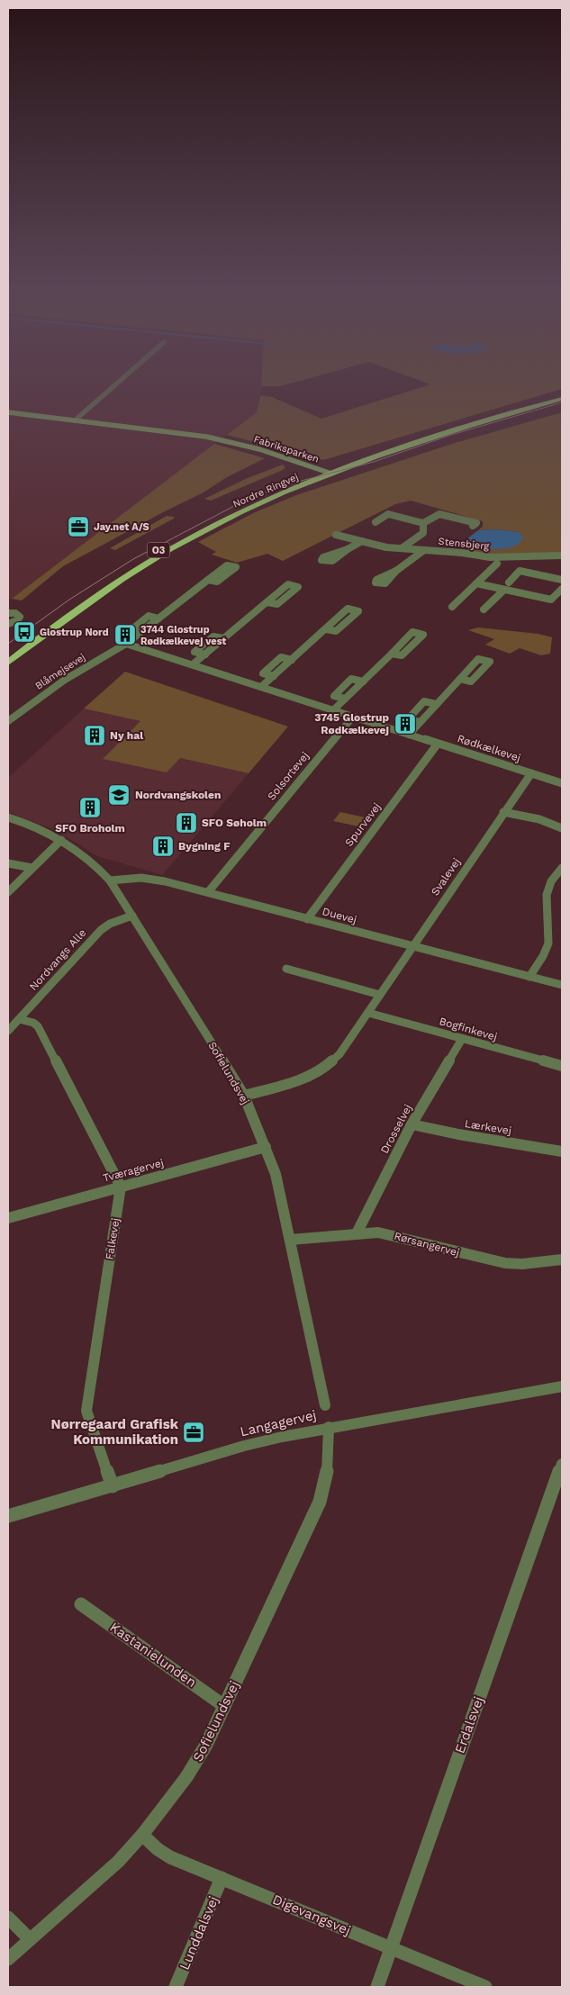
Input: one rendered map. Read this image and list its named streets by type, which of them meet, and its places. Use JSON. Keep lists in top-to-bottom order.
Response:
{
  "streets": {
    "main road": ["Nordre Ringvej", "O3"],
    "street": [
      "Fabriksparken",
      "Stensbjerg",
      "Blåmejsevej",
      "Rødkælkevej",
      "Solsortevej",
      "Spurvevej",
      "Svalevej",
      "Duevej",
      "Nordvangs Alle",
      "Bogfinkevej",
      "Sofielundsvej",
      "Lærkevej",
      "Drosselvej",
      "Tværagervej",
      "Falkevej",
      "Rørsangervej",
      "Langagervej",
      "Kastanielunden",
      "Erdalsvej",
      "Digevangsvej",
      "Lunddalsvej"
    ]
  },
  "crossings": [
    ["Fabriksparken", "Nordre Ringvej"],
    ["Blåmejsevej", "Rødkælkevej"],
    ["Rødkælkevej", "Solsortevej"],
    ["Rødkælkevej", "Spurvevej"],
    ["Rødkælkevej", "Svalevej"],
    ["Solsortevej", "Duevej"],
    ["Spurvevej", "Duevej"],
    ["Svalevej", "Duevej"],
    ["Svalevej", "Bogfinkevej"],
    ["Svalevej", "Sofielundsvej"],
    ["Duevej", "Sofielundsvej"],
    ["Nordvangs Alle", "Sofielundsvej"],
    ["Bogfinkevej", "Drosselvej"],
    ["Sofielundsvej", "Tværagervej"],
    ["Sofielundsvej", "Rørsangervej"],
    ["Sofielundsvej", "Langagervej"],
    ["Sofielundsvej", "Kastanielunden"],
    ["Sofielundsvej", "Digevangsvej"],
    ["Lærkevej", "Drosselvej"],
    ["Drosselvej", "Rørsangervej"],
    ["Tværagervej", "Falkevej"],
    ["Falkevej", "Langagervej"],
    ["Erdalsvej", "Digevangsvej"],
    ["Digevangsvej", "Lunddalsvej"]
  ],
  "places": {
    "office": ["Jay.net A/S", "Nørregaard Grafisk Kommunikation"],
    "bus stop": ["Glostrup Nord"],
    "building": [
      "3744 Glostrup Rødkælkevej vest",
      "3745 Glostrup Rødkælkevej",
      "Ny hal",
      "SFO Broholm",
      "SFO Søholm",
      "Bygning F"
    ],
    "school or university": ["Nordvangskolen"]
  }
}
